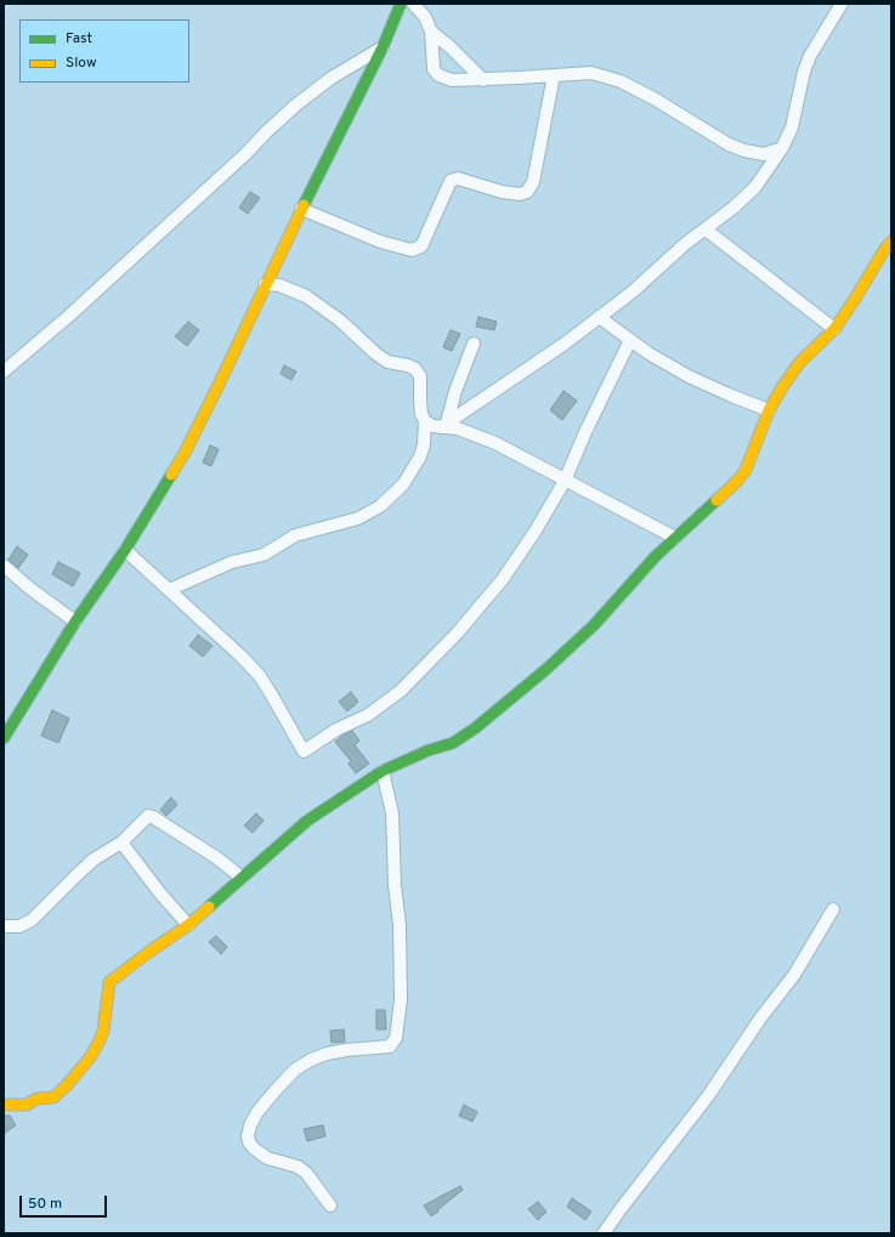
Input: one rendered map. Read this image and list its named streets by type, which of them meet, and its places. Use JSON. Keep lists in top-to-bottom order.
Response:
{
  "legend": ["Fast", "Slow"],
  "scale_bar": "50 m"
}
